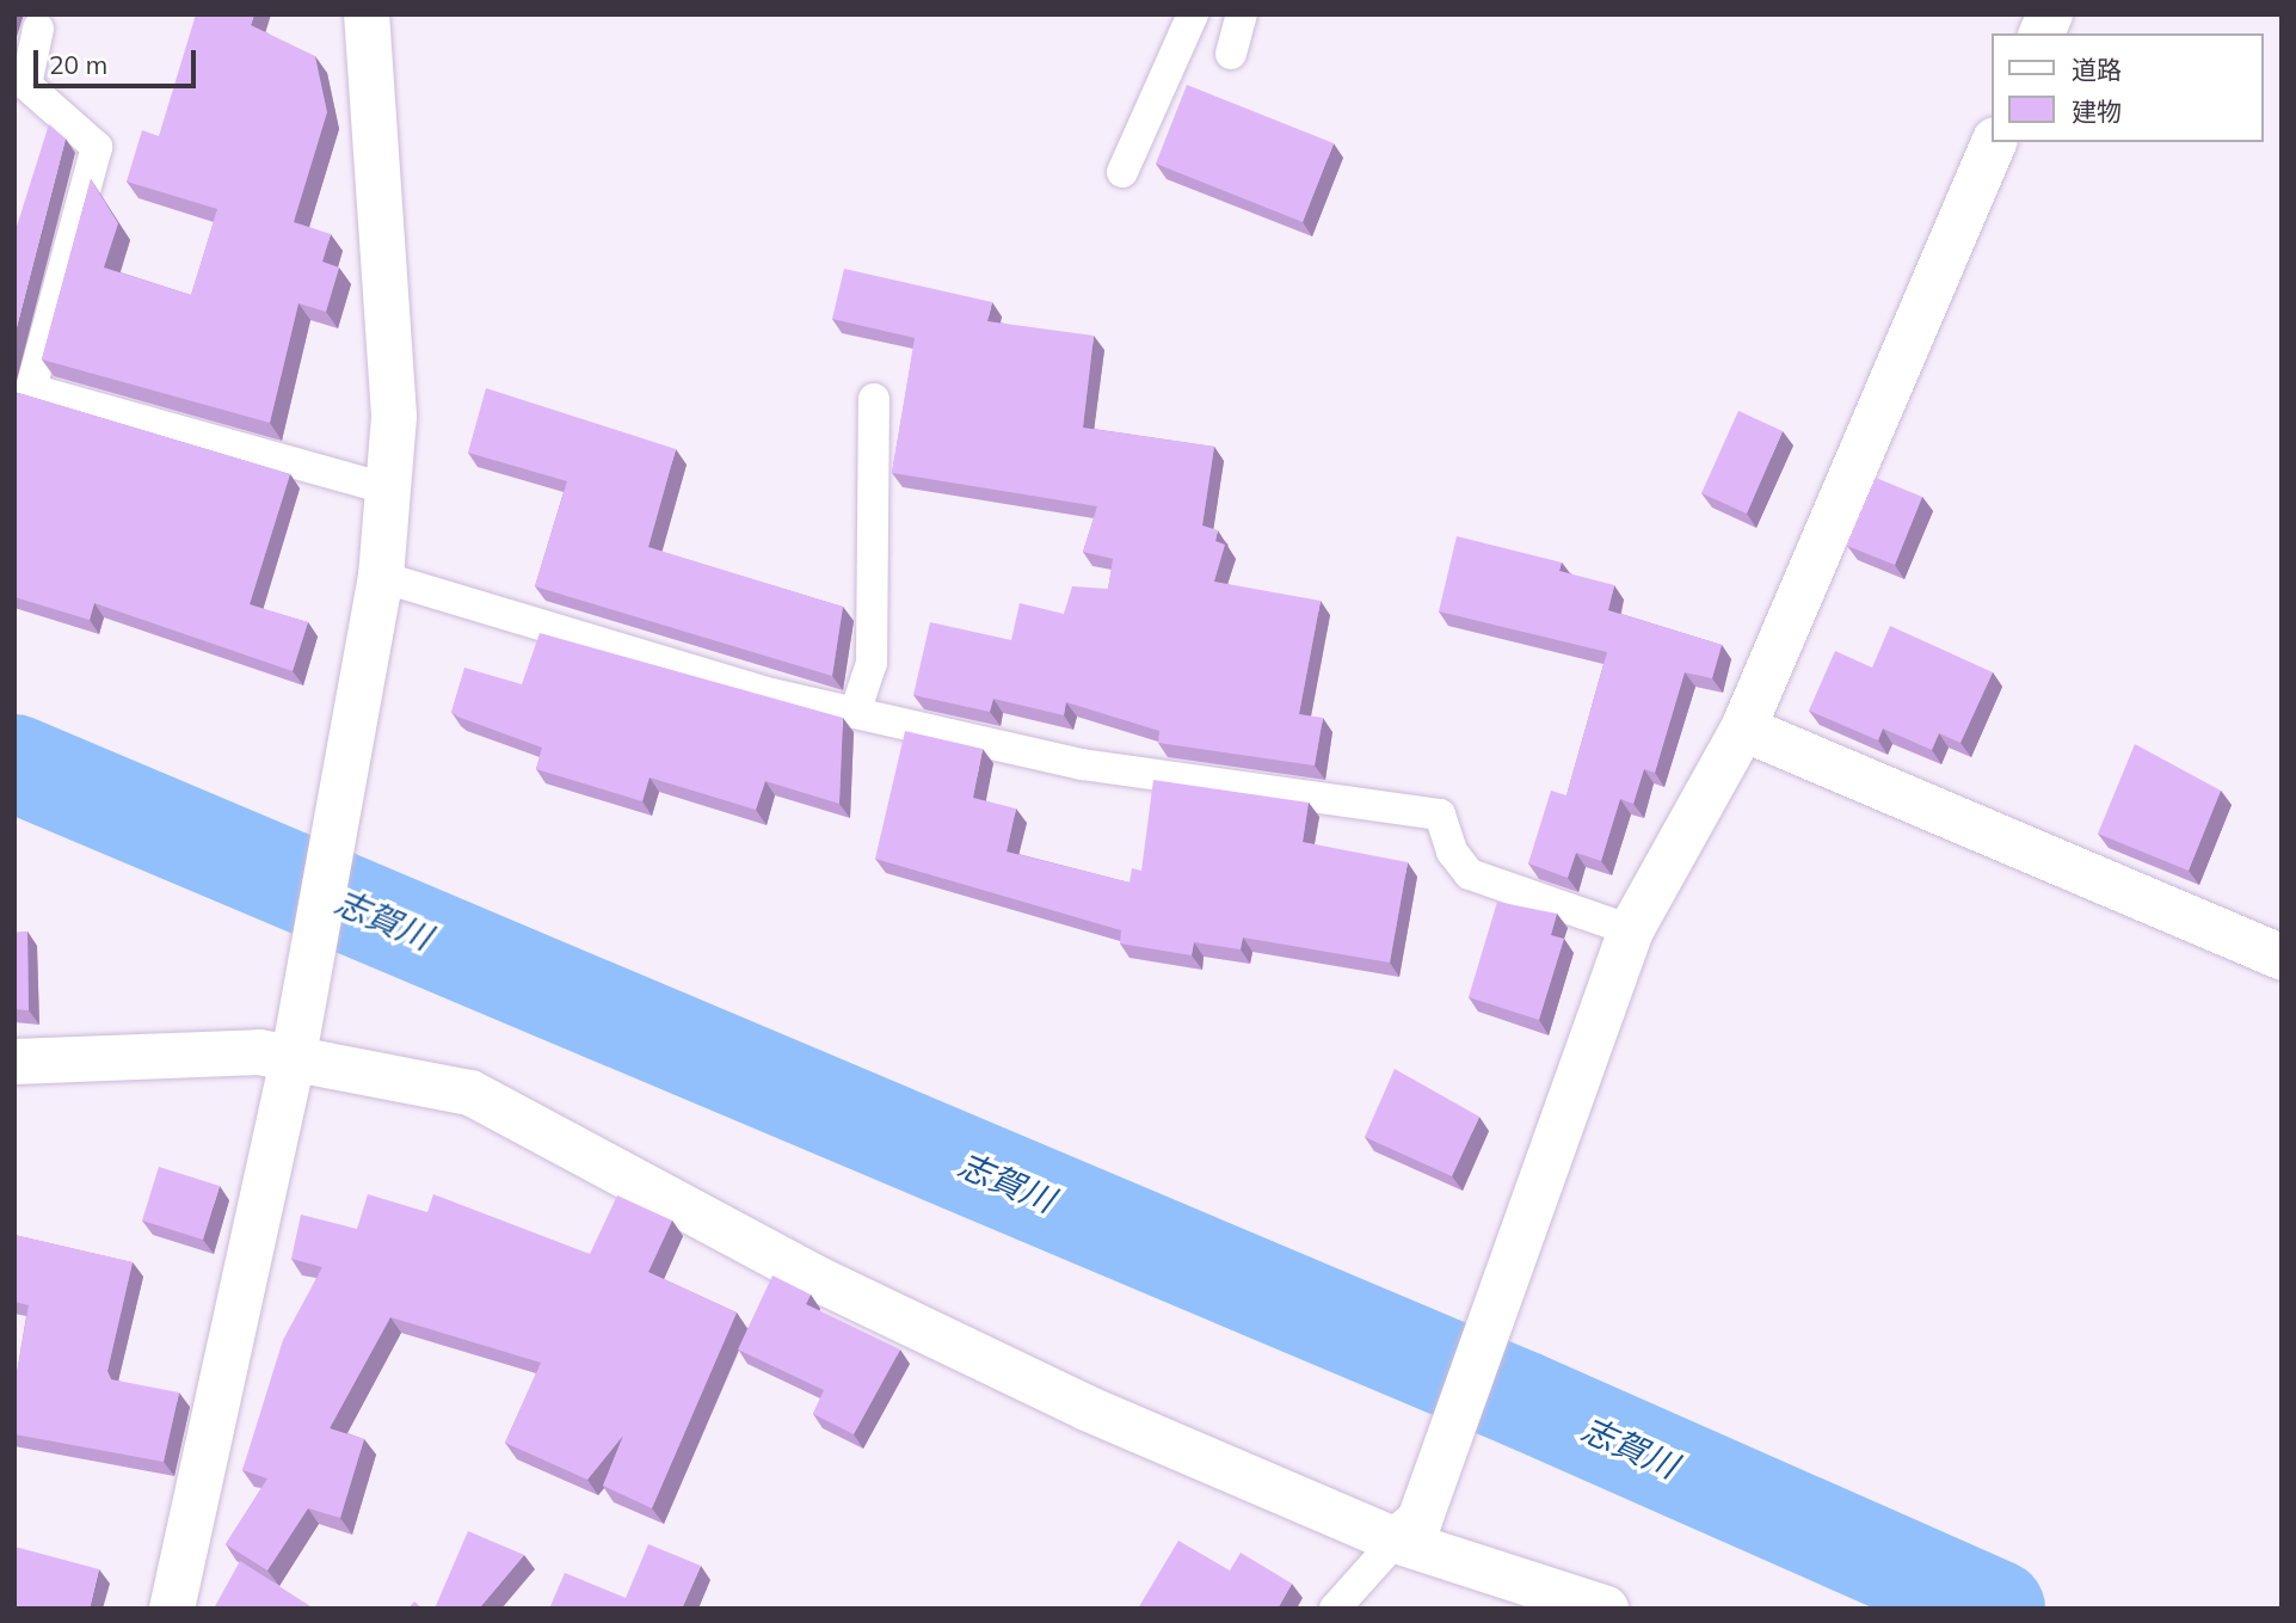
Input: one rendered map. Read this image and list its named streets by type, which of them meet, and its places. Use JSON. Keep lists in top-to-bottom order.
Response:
{
  "water": ["志賀川"],
  "legend": ["道路", "建物"],
  "scale_bar": "20 m"
}
